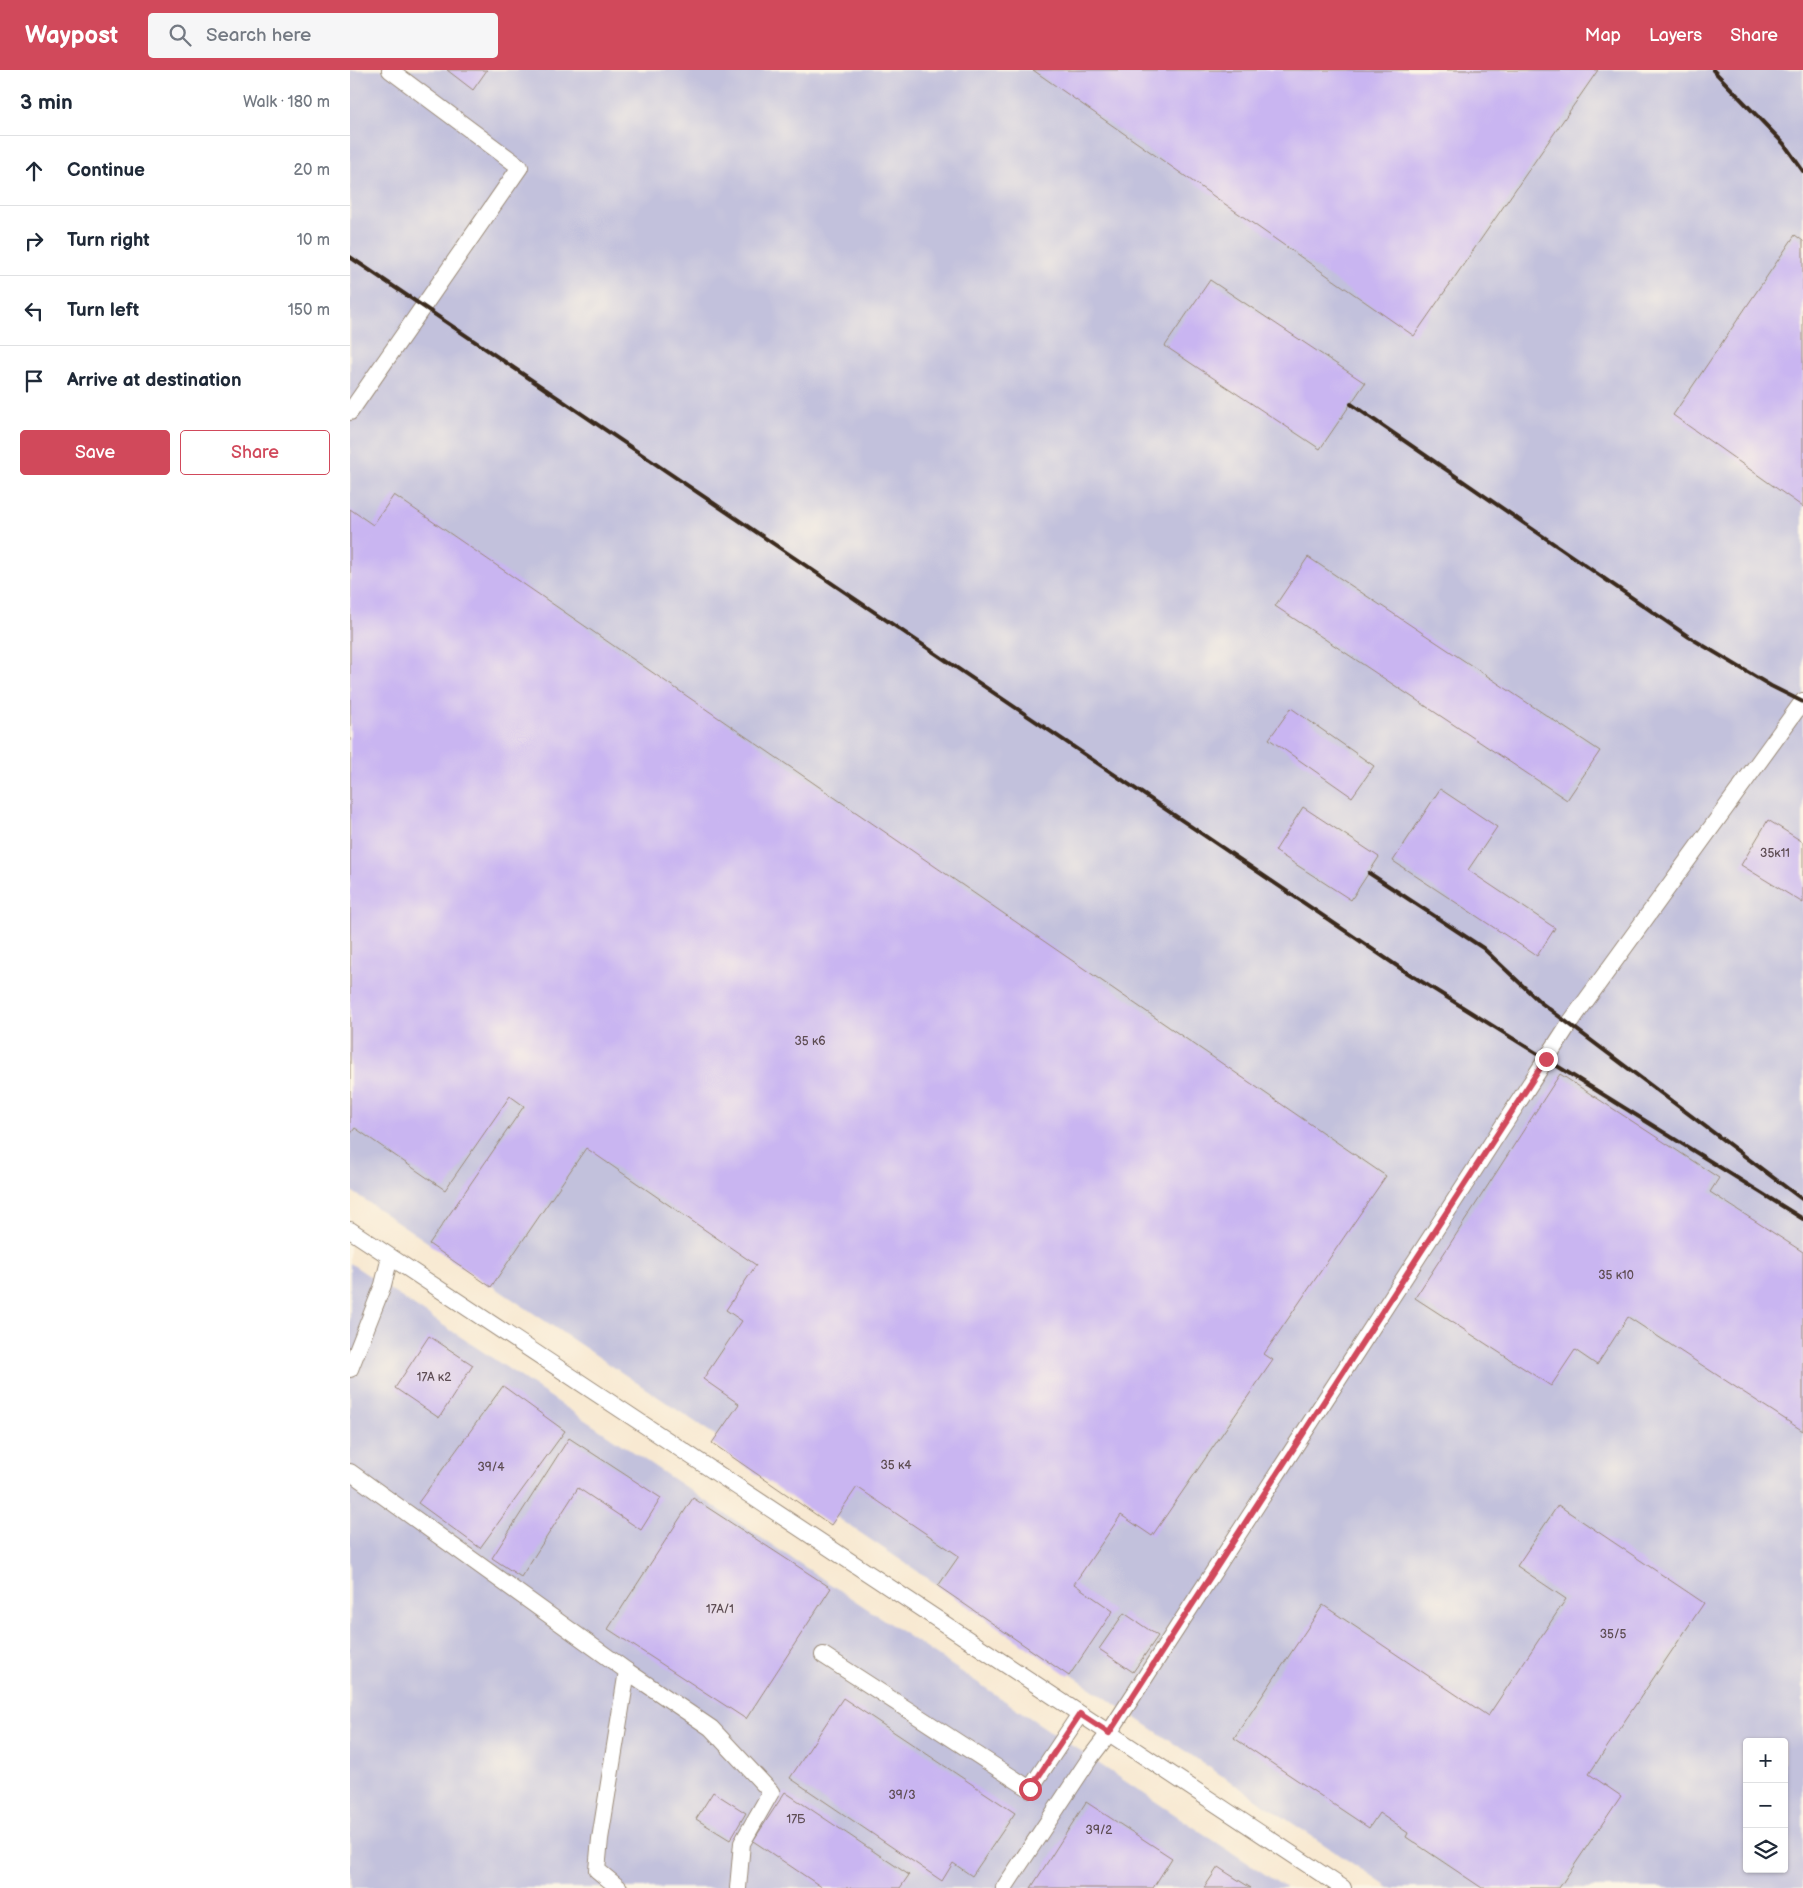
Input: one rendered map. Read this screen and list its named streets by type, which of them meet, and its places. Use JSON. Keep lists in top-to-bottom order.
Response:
{
  "house_numbers": [
    "35к11",
    "35 к6",
    "35 к10",
    "17А к2",
    "35 к4",
    "39/4",
    "17А/1",
    "35/5",
    "39/3",
    "17Б",
    "39/2"
  ],
  "page": {
    "header": "Waypost",
    "search": "Search here",
    "nav": ["Map", "Layers", "Share"],
    "heading": ["3 min", "Walk · 180 m"],
    "list": [
      ["Continue", "20 m"],
      ["Turn right", "10 m"],
      ["Turn left", "150 m"],
      "Arrive at destination"
    ],
    "buttons": ["Save", "Share"],
    "map_buttons": ["+", "−"]
  }
}
